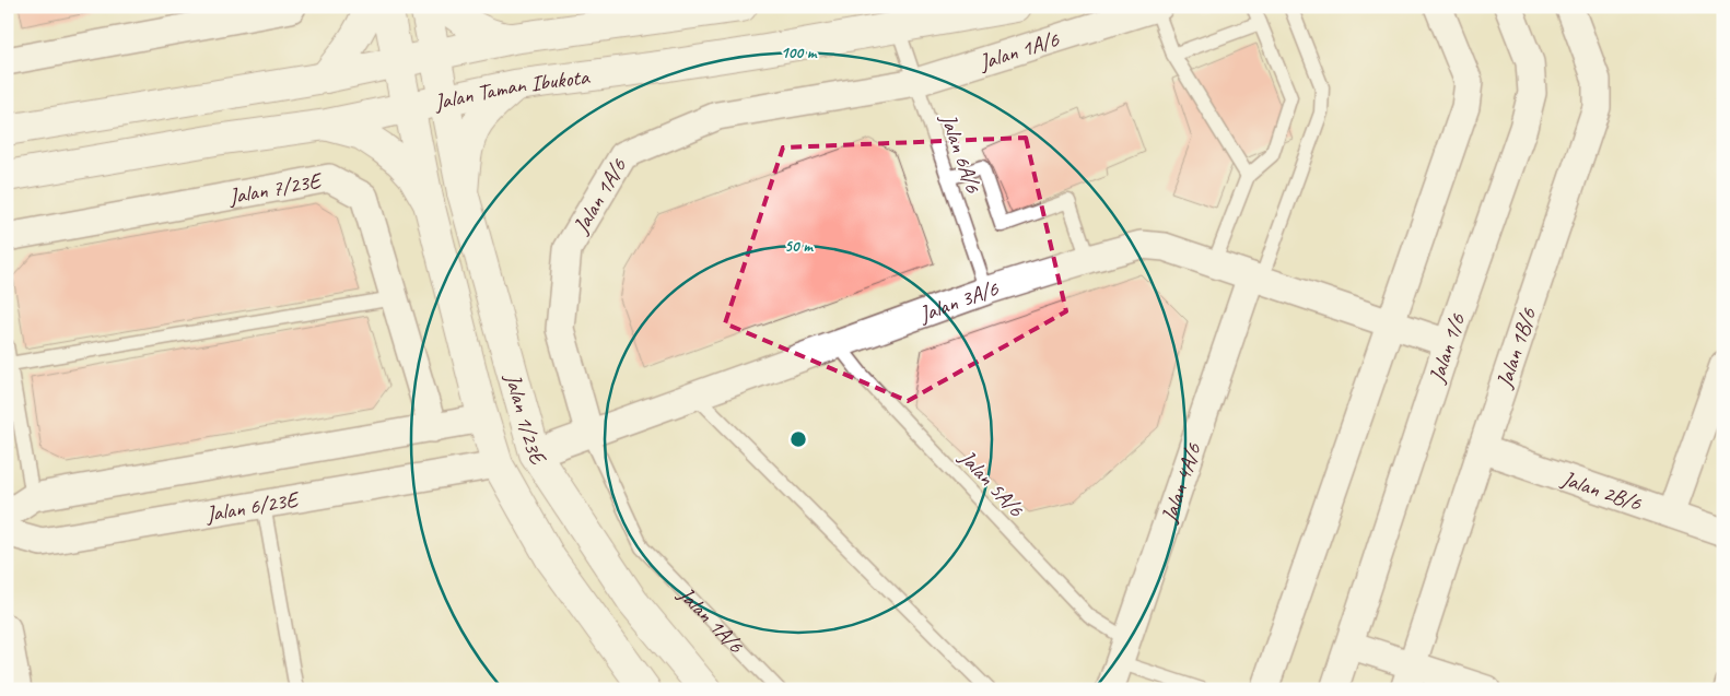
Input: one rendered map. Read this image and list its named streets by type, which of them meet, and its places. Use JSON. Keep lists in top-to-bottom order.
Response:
{
  "streets": {
    "main road": ["Jalan Taman Ibukota", "Jalan 1/23E"],
    "street": [
      "Jalan 1A/6",
      "Jalan 7/23E",
      "Jalan 3A/6",
      "Jalan 1B/6",
      "Jalan 1/6",
      "Jalan 4A/6",
      "Jalan 2B/6",
      "Jalan 6/23E"
    ],
    "lane": ["Jalan 6A/6", "Jalan 5A/6"]
  },
  "crossings": [
    ["Jalan 1A/6", "Jalan 6A/6"],
    ["Jalan 1A/6", "Jalan 3A/6"],
    ["Jalan Taman Ibukota", "Jalan 6A/6"],
    ["Jalan Taman Ibukota", "Jalan 1/23E"],
    ["Jalan 6A/6", "Jalan 3A/6"],
    ["Jalan 3A/6", "Jalan 1/6"],
    ["Jalan 3A/6", "Jalan 1/23E"],
    ["Jalan 3A/6", "Jalan 5A/6"],
    ["Jalan 3A/6", "Jalan 4A/6"],
    ["Jalan 1B/6", "Jalan 2B/6"],
    ["Jalan 1/23E", "Jalan 6/23E"],
    ["Jalan 5A/6", "Jalan 4A/6"]
  ],
  "rings": ["100 m", "50 m"]
}
